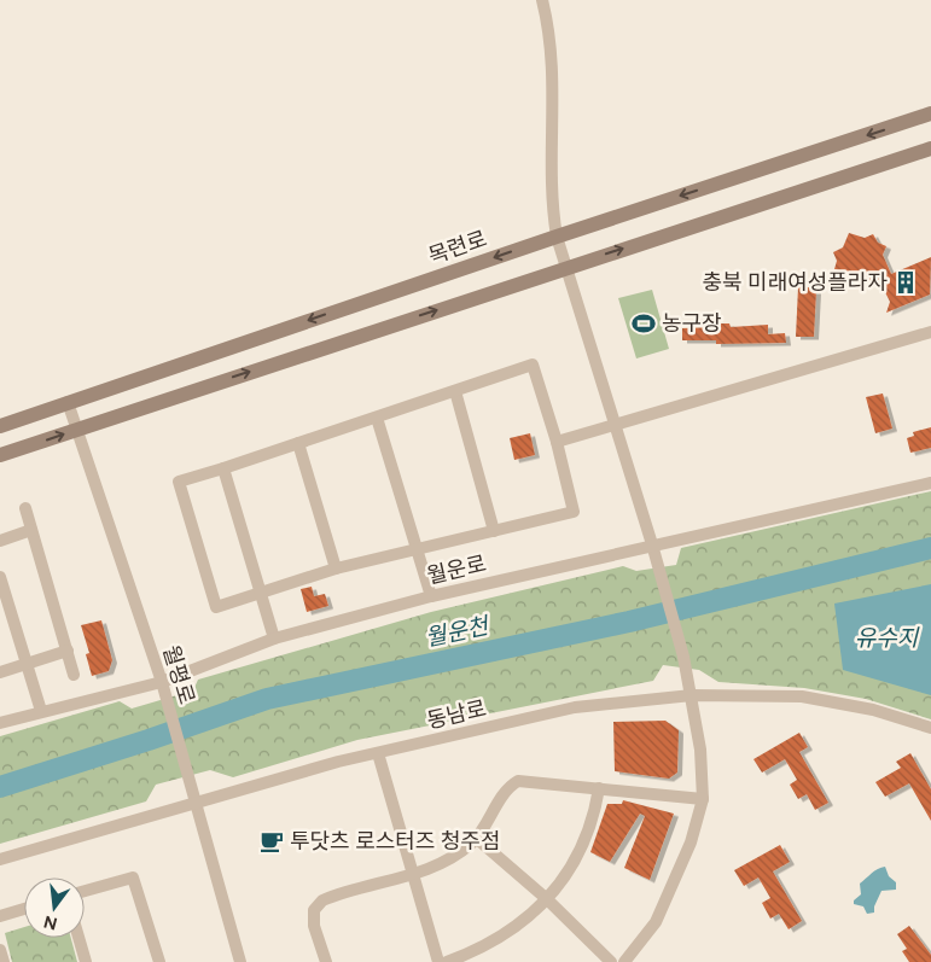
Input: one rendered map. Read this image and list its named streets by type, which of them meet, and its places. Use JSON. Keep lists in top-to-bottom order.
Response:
{
  "streets": {
    "street": [
      "목련로",
      "월운로",
      "월평로",
      "동남로"
    ]
  },
  "crossings": [
    ["목련로", "월평로"],
    ["월운로", "월평로"],
    ["월평로", "동남로"]
  ],
  "water": ["월운천", "유수지"],
  "places": {
    "building": ["충북 미래여성플라자"],
    "sports": ["농구장"],
    "cafe": ["투닷츠 로스터즈 청주점"]
  },
  "north": "bottom"
}
